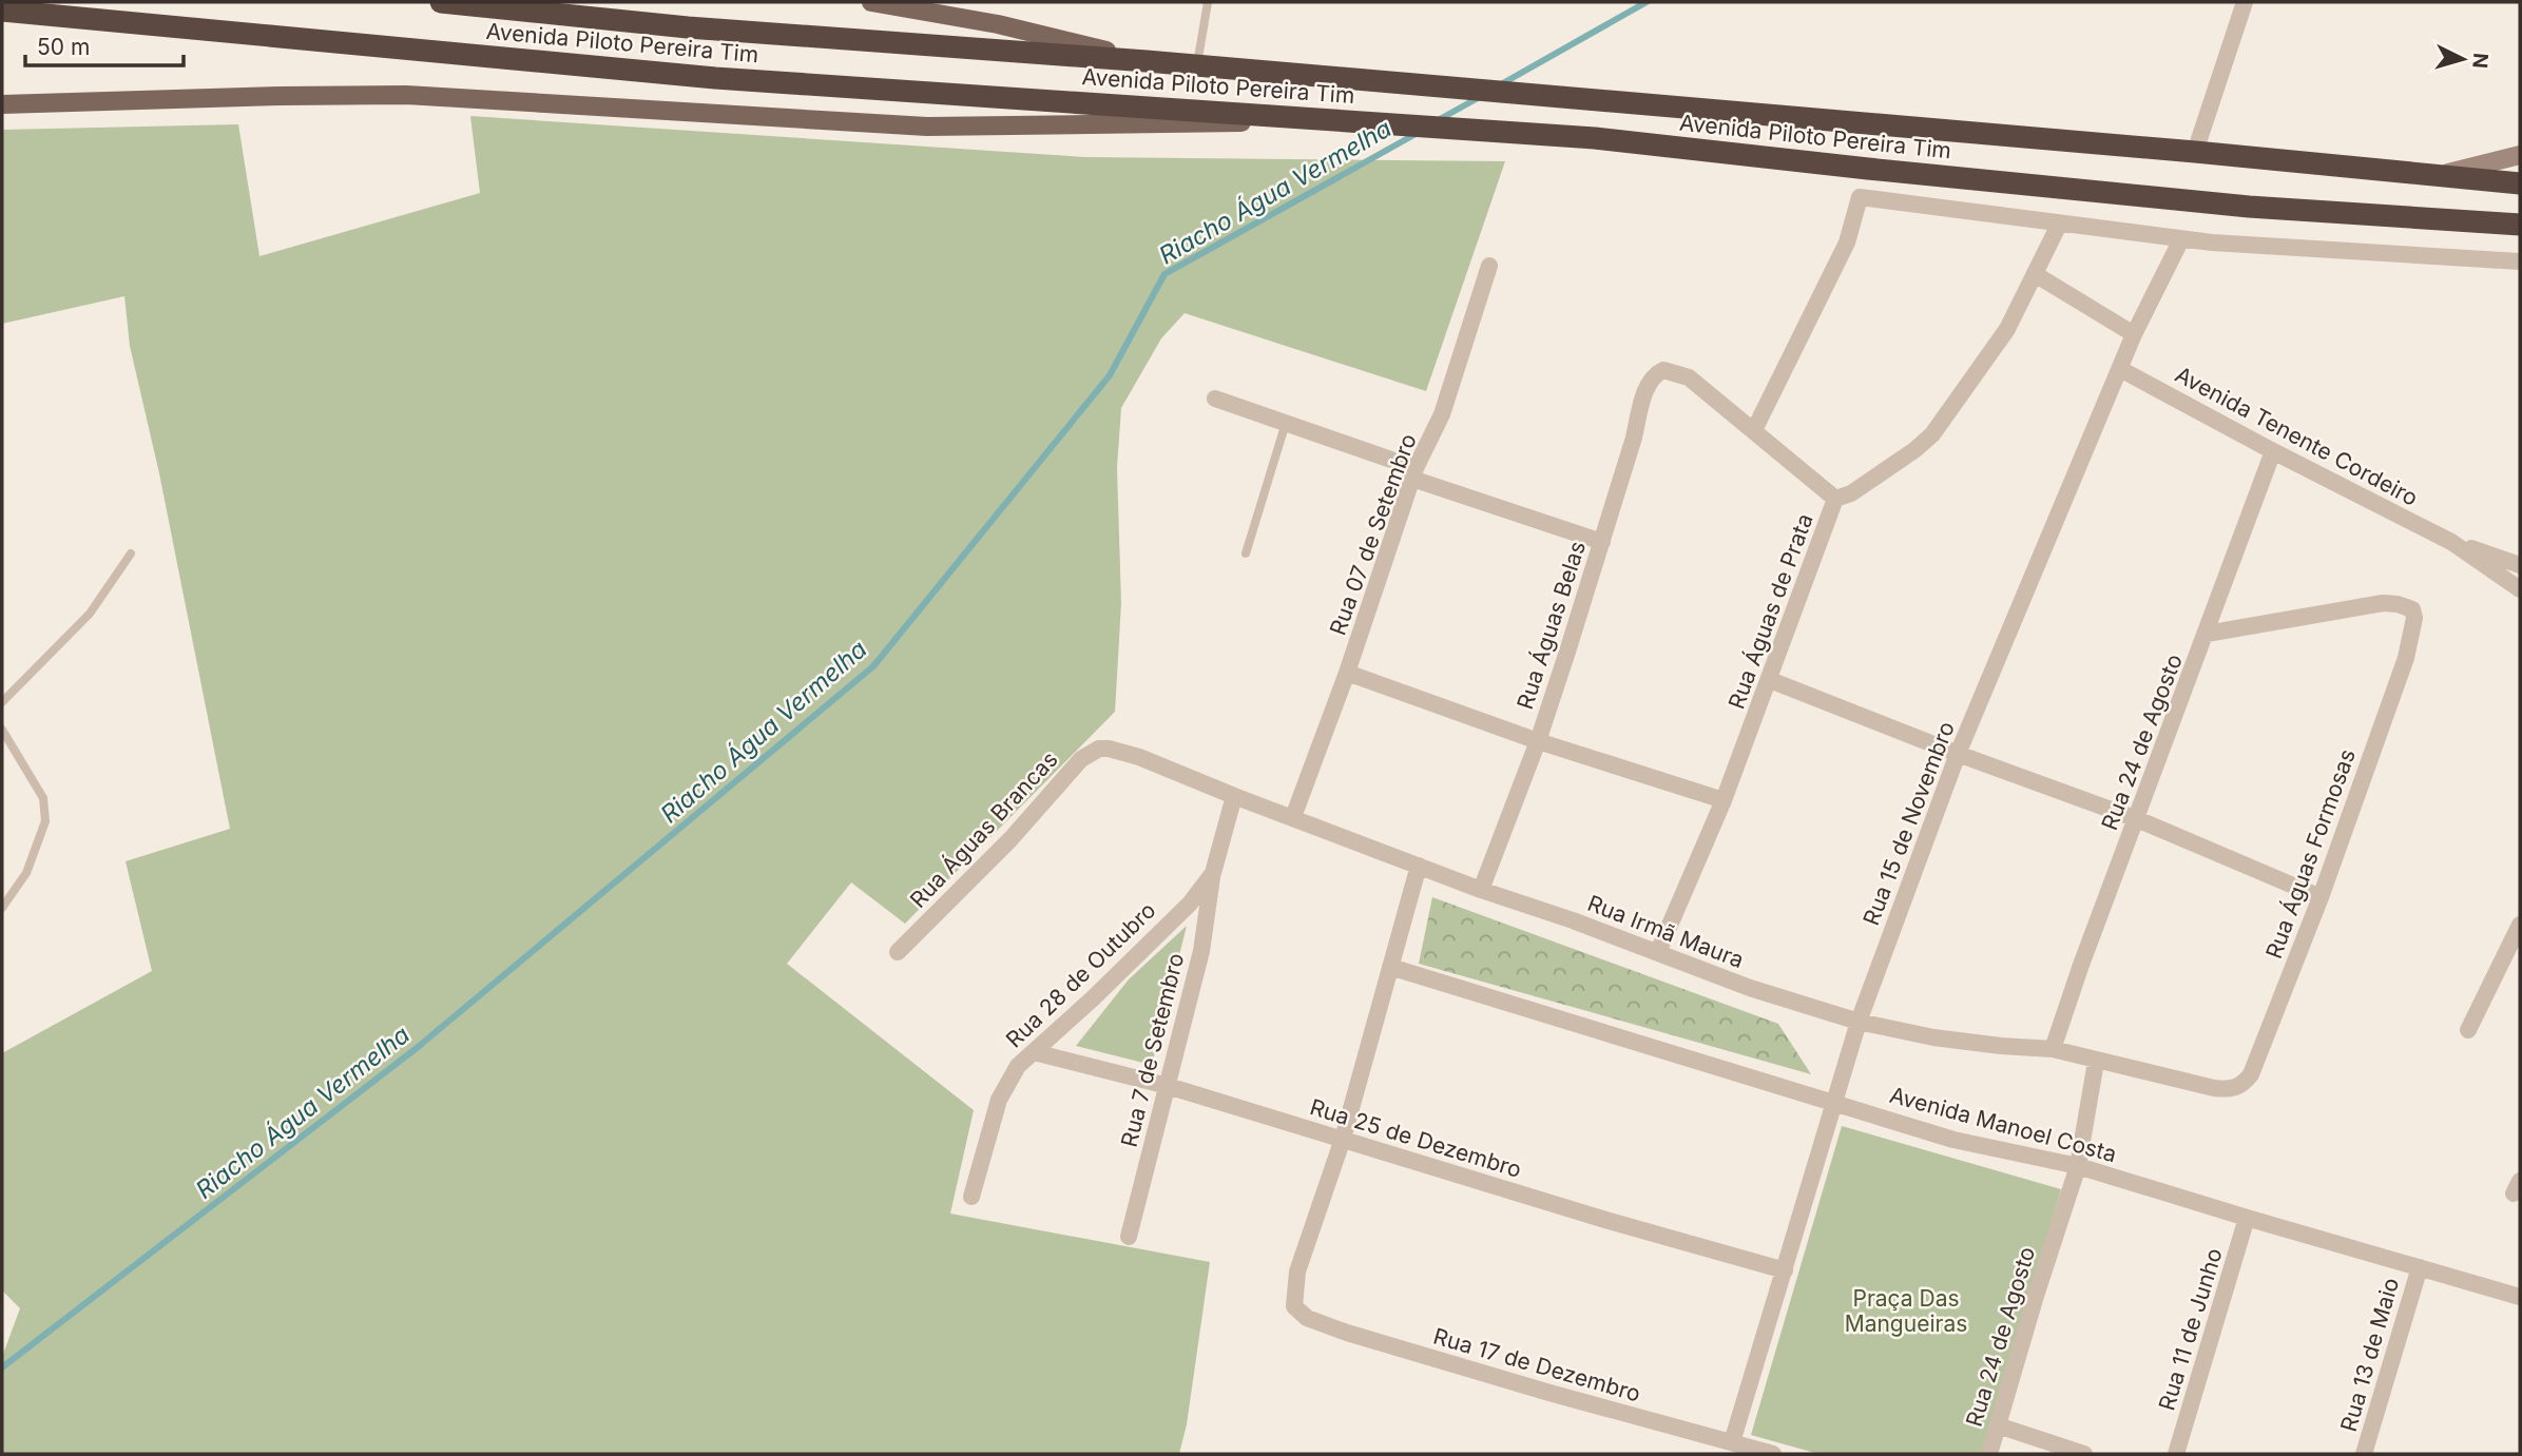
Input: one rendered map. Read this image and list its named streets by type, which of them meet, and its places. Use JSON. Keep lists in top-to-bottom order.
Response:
{
  "streets": {
    "highway": ["Avenida Piloto Pereira Tim"],
    "street": [
      "Avenida Tenente Cordeiro",
      "Rua 07 de Setembro",
      "Rua Águas de Prata",
      "Rua Águas Belas",
      "Rua 24 de Agosto",
      "Rua 15 de Novembro",
      "Rua Águas Brancas",
      "Rua Águas Formosas",
      "Rua Irmã Maura",
      "Rua 28 de Outubro",
      "Rua 7 de Setembro",
      "Avenida Manoel Costa",
      "Rua 25 de Dezembro",
      "Rua 11 de Junho",
      "Rua 13 de Maio",
      "Rua 17 de Dezembro"
    ]
  },
  "crossings": [
    ["Avenida Tenente Cordeiro", "Rua 24 de Agosto"],
    ["Avenida Tenente Cordeiro", "Rua 15 de Novembro"],
    ["Rua 07 de Setembro", "Rua Irmã Maura"],
    ["Rua Águas de Prata", "Rua Irmã Maura"],
    ["Rua Águas Belas", "Rua Irmã Maura"],
    ["Rua 24 de Agosto", "Rua Águas Formosas"],
    ["Rua 24 de Agosto", "Rua Irmã Maura"],
    ["Rua 24 de Agosto", "Avenida Manoel Costa"],
    ["Rua 15 de Novembro", "Rua Irmã Maura"],
    ["Rua 15 de Novembro", "Avenida Manoel Costa"],
    ["Rua 15 de Novembro", "Rua 25 de Dezembro"],
    ["Rua 15 de Novembro", "Rua 17 de Dezembro"],
    ["Rua Águas Brancas", "Rua Irmã Maura"],
    ["Rua Águas Formosas", "Rua Irmã Maura"],
    ["Rua Irmã Maura", "Rua 28 de Outubro"],
    ["Rua 28 de Outubro", "Rua 7 de Setembro"],
    ["Rua 28 de Outubro", "Rua 25 de Dezembro"],
    ["Rua 7 de Setembro", "Rua 25 de Dezembro"],
    ["Avenida Manoel Costa", "Rua 11 de Junho"],
    ["Avenida Manoel Costa", "Rua 13 de Maio"],
    ["Rua 25 de Dezembro", "Rua 17 de Dezembro"]
  ],
  "water": ["Riacho Água Vermelha"],
  "parks": ["Praça Das Mangueiras"],
  "scale_bar": "50 m",
  "north": "right"
}
